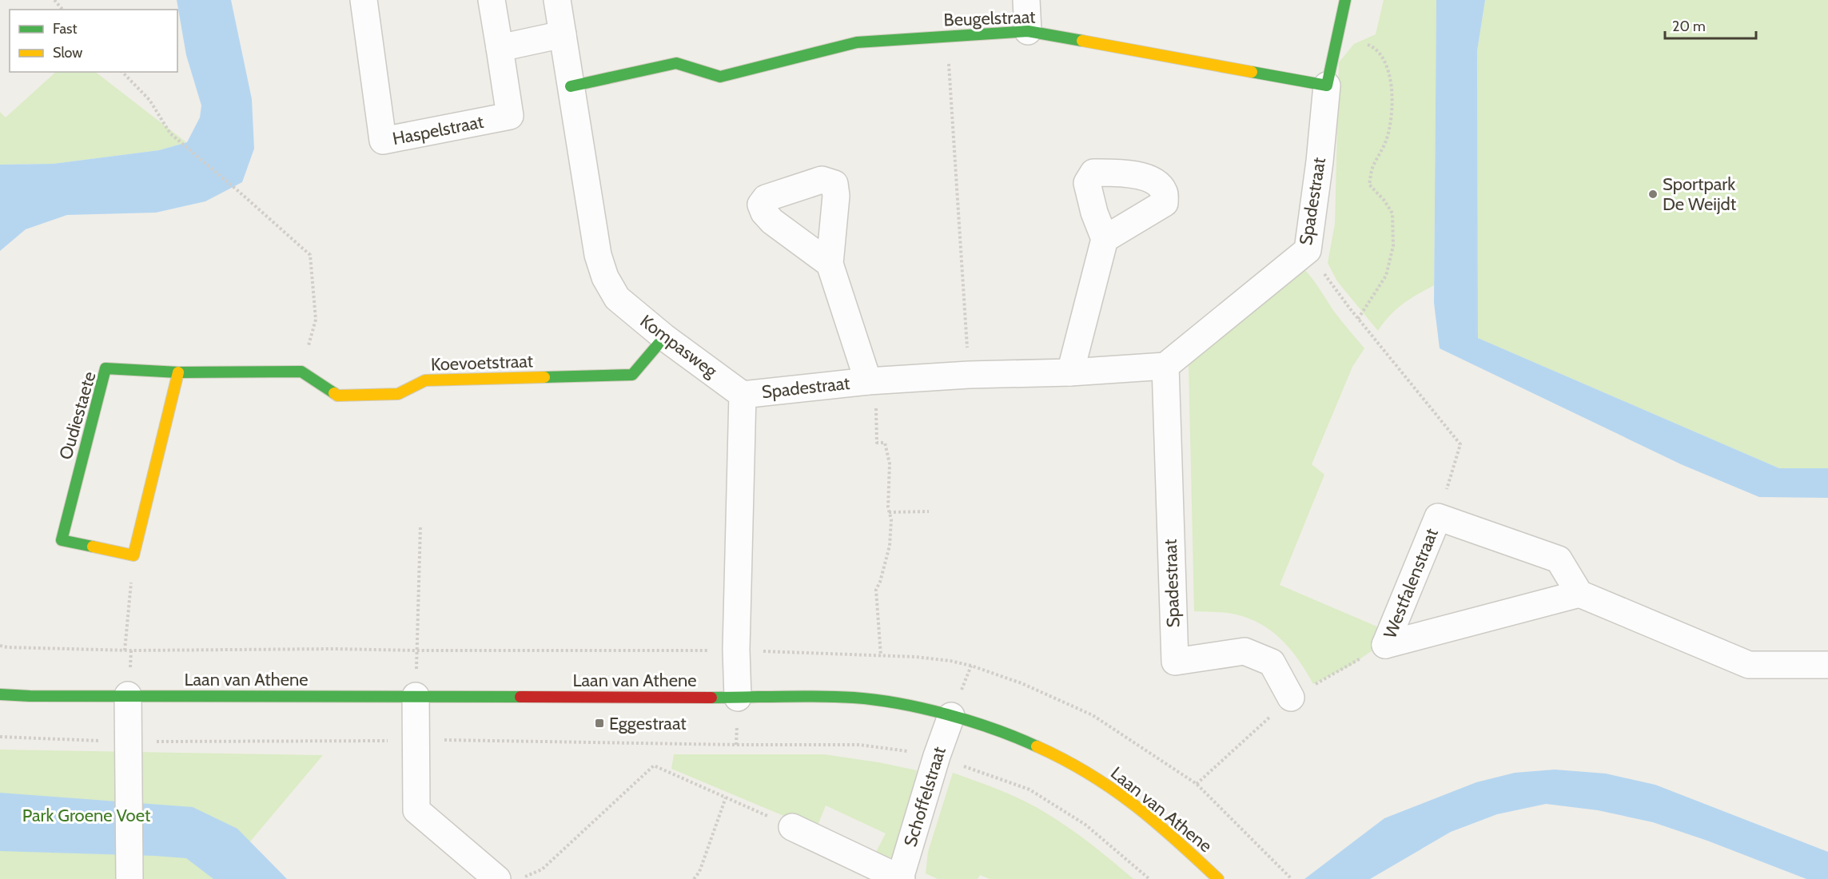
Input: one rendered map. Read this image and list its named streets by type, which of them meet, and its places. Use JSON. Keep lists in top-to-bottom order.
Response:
{
  "streets": {
    "street": [
      "Beugelstraat",
      "Haspelstraat",
      "Spadestraat",
      "Kompasweg",
      "Koevoetstraat",
      "Oudiestaete",
      "Westfalenstraat",
      "Laan van Athene",
      "Schoffelstraat"
    ]
  },
  "crossings": [
    ["Beugelstraat", "Spadestraat"],
    ["Beugelstraat", "Kompasweg"],
    ["Spadestraat", "Kompasweg"],
    ["Kompasweg", "Koevoetstraat"],
    ["Laan van Athene", "Schoffelstraat"]
  ],
  "parks": ["Park Groene Voet"],
  "places": {
    "other": ["Sportpark De Weijdt"],
    "transit": ["Eggestraat"]
  },
  "legend": ["Fast", "Slow"],
  "scale_bar": "20 m"
}
